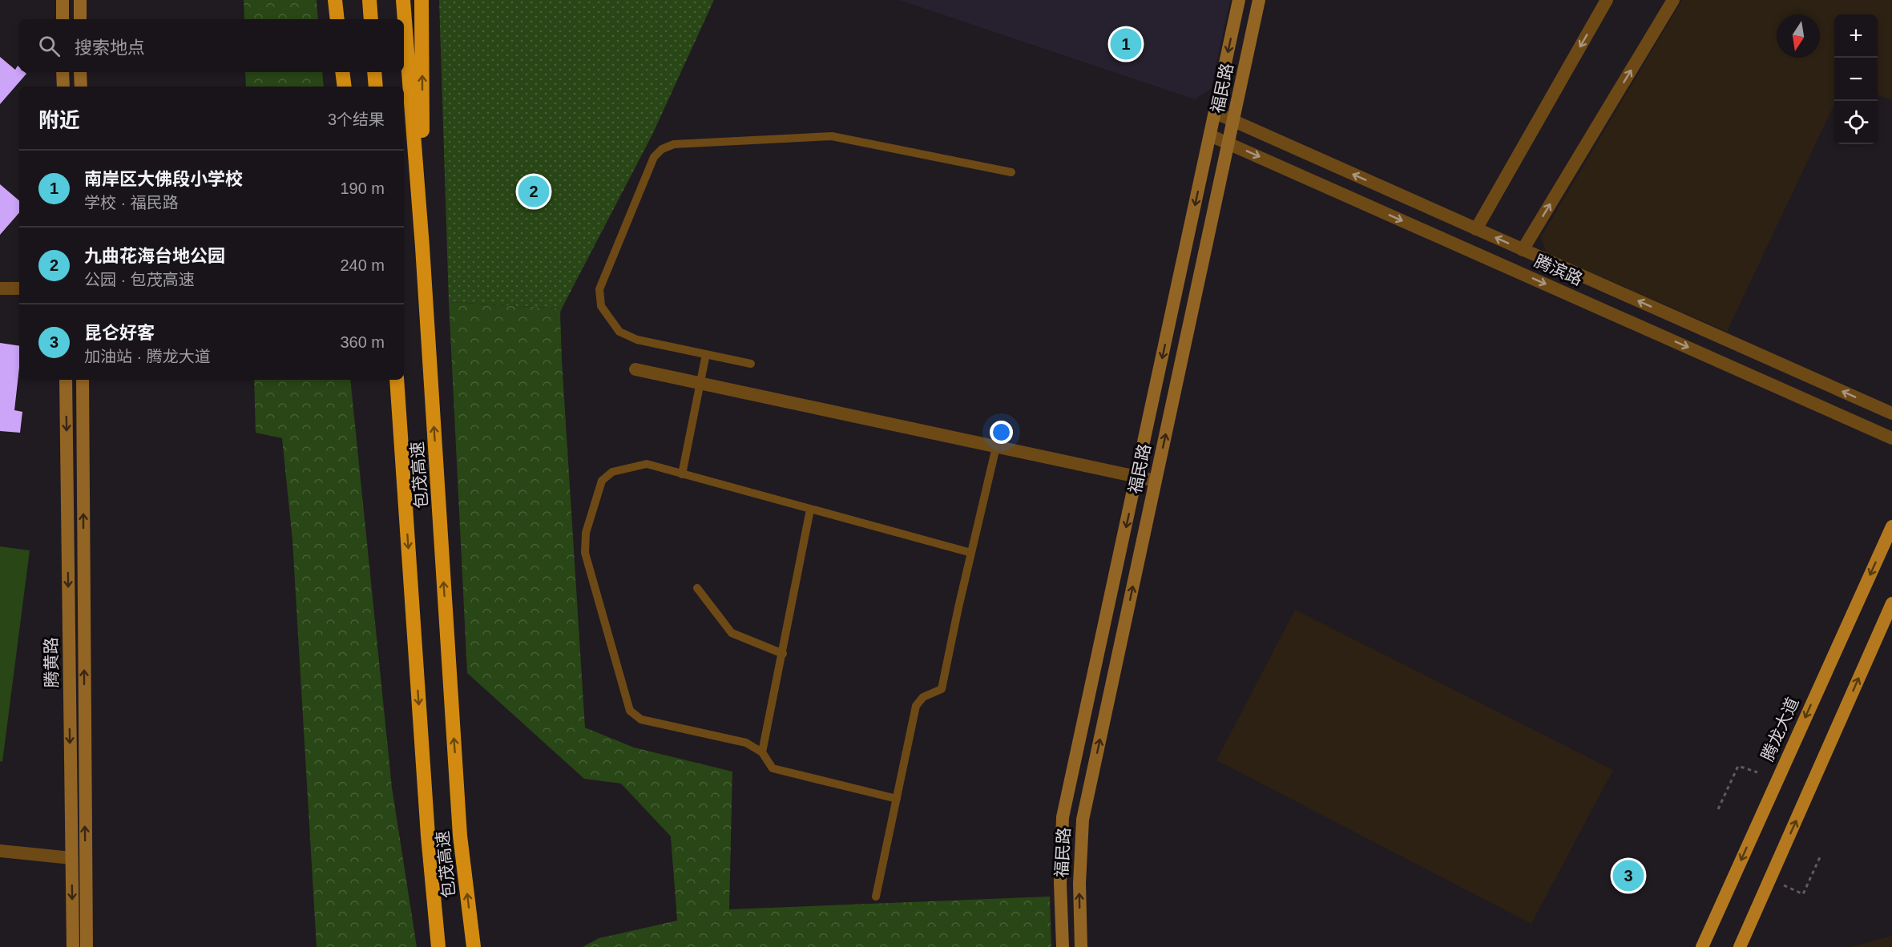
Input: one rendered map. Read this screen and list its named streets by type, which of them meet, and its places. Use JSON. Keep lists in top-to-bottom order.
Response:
{
  "streets": {
    "highway": ["包茂高速"],
    "main road": ["福民路", "腾黄路", "腾龙大道"],
    "street": ["腾滨路"]
  },
  "crossings": [
    ["福民路", "腾滨路"]
  ],
  "north": "bottom",
  "page": {
    "map_buttons": ["+", "−"],
    "search": "搜索地点",
    "pins": ["1", "2", "3"],
    "heading": ["附近", "3个结果"],
    "list": [
      {
        "mark": "1",
        "name": "南岸区大佛段小学校",
        "note": "学校 · 福民路",
        "value": "190 m"
      },
      {
        "mark": "2",
        "name": "九曲花海台地公园",
        "note": "公园 · 包茂高速",
        "value": "240 m"
      },
      {
        "mark": "3",
        "name": "昆仑好客",
        "note": "加油站 · 腾龙大道",
        "value": "360 m"
      }
    ]
  }
}
